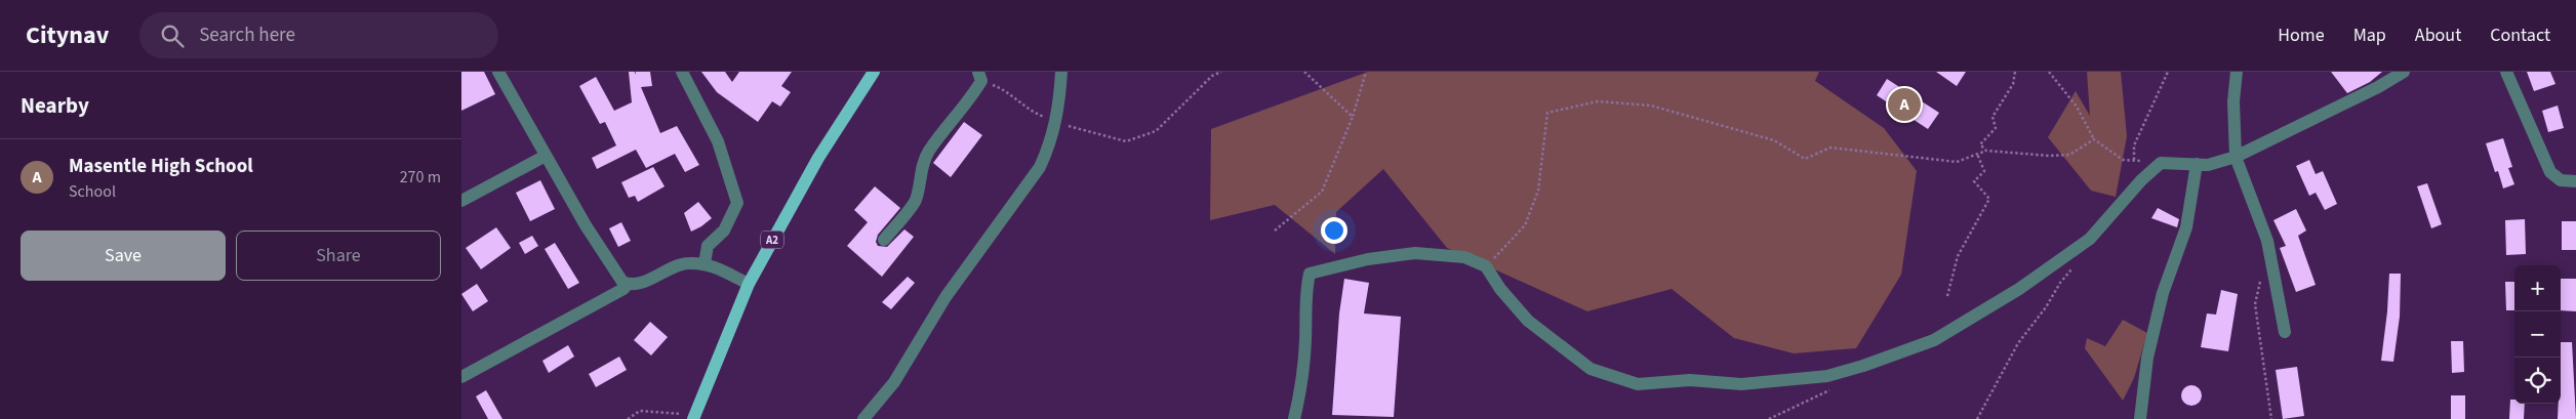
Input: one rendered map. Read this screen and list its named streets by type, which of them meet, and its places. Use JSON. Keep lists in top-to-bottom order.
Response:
{
  "streets": {
    "main road": ["A2"]
  },
  "page": {
    "header": "Citynav",
    "search": "Search here",
    "nav": [
      "Home",
      "Map",
      "About",
      "Contact"
    ],
    "heading": "Nearby",
    "pins": "A",
    "list": [
      {
        "mark": "A",
        "name": "Masentle High School",
        "note": "School",
        "value": "270 m"
      }
    ],
    "buttons": ["Save", "Share"],
    "map_buttons": ["+", "−"]
  }
}
